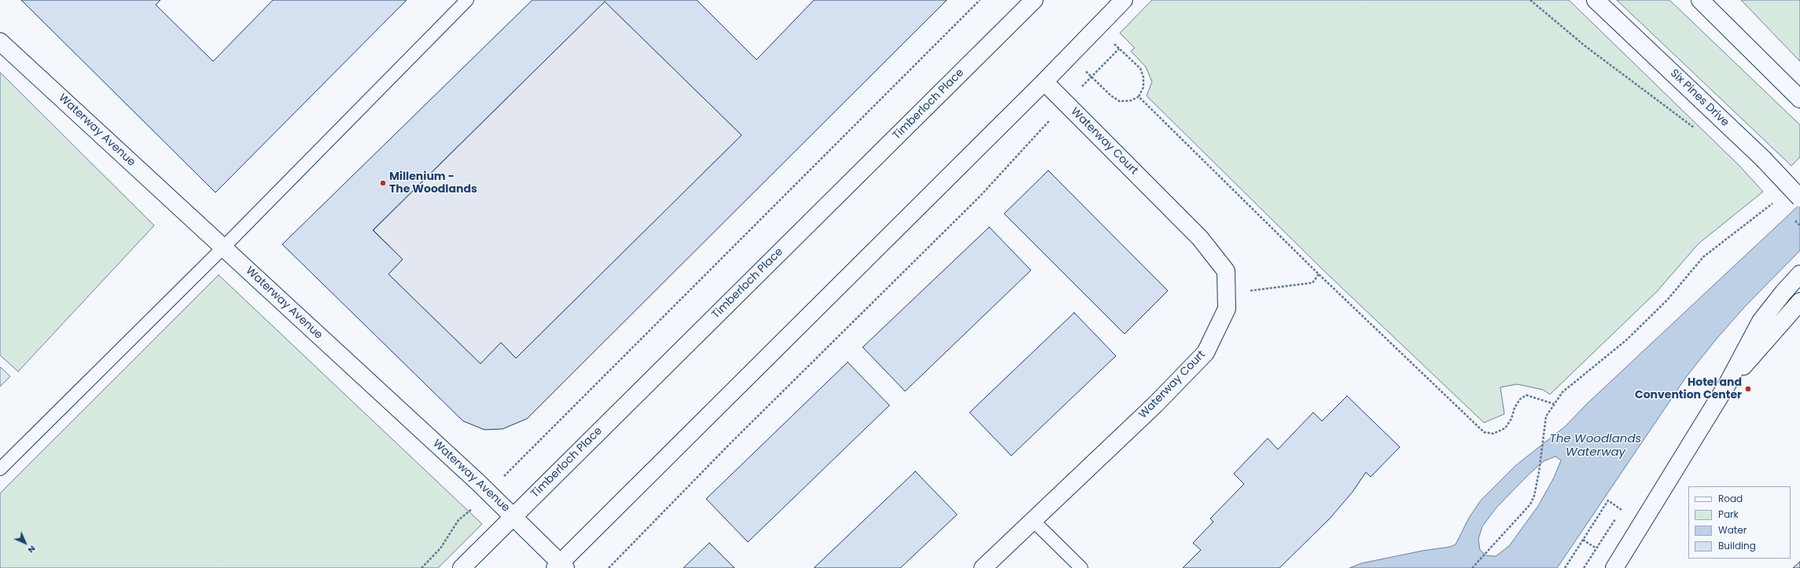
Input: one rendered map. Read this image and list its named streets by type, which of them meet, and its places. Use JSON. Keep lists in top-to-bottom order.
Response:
{
  "streets": {
    "street": [
      "Six Pines Drive",
      "Timberloch Place",
      "Waterway Avenue",
      "Waterway Court"
    ]
  },
  "crossings": [
    ["Timberloch Place", "Waterway Avenue"]
  ],
  "water": ["The Woodlands Waterway"],
  "places": ["Millenium - The Woodlands", "Hotel and Convention Center"],
  "legend": [
    "Road",
    "Park",
    "Water",
    "Building"
  ],
  "north": "bottom right"
}
